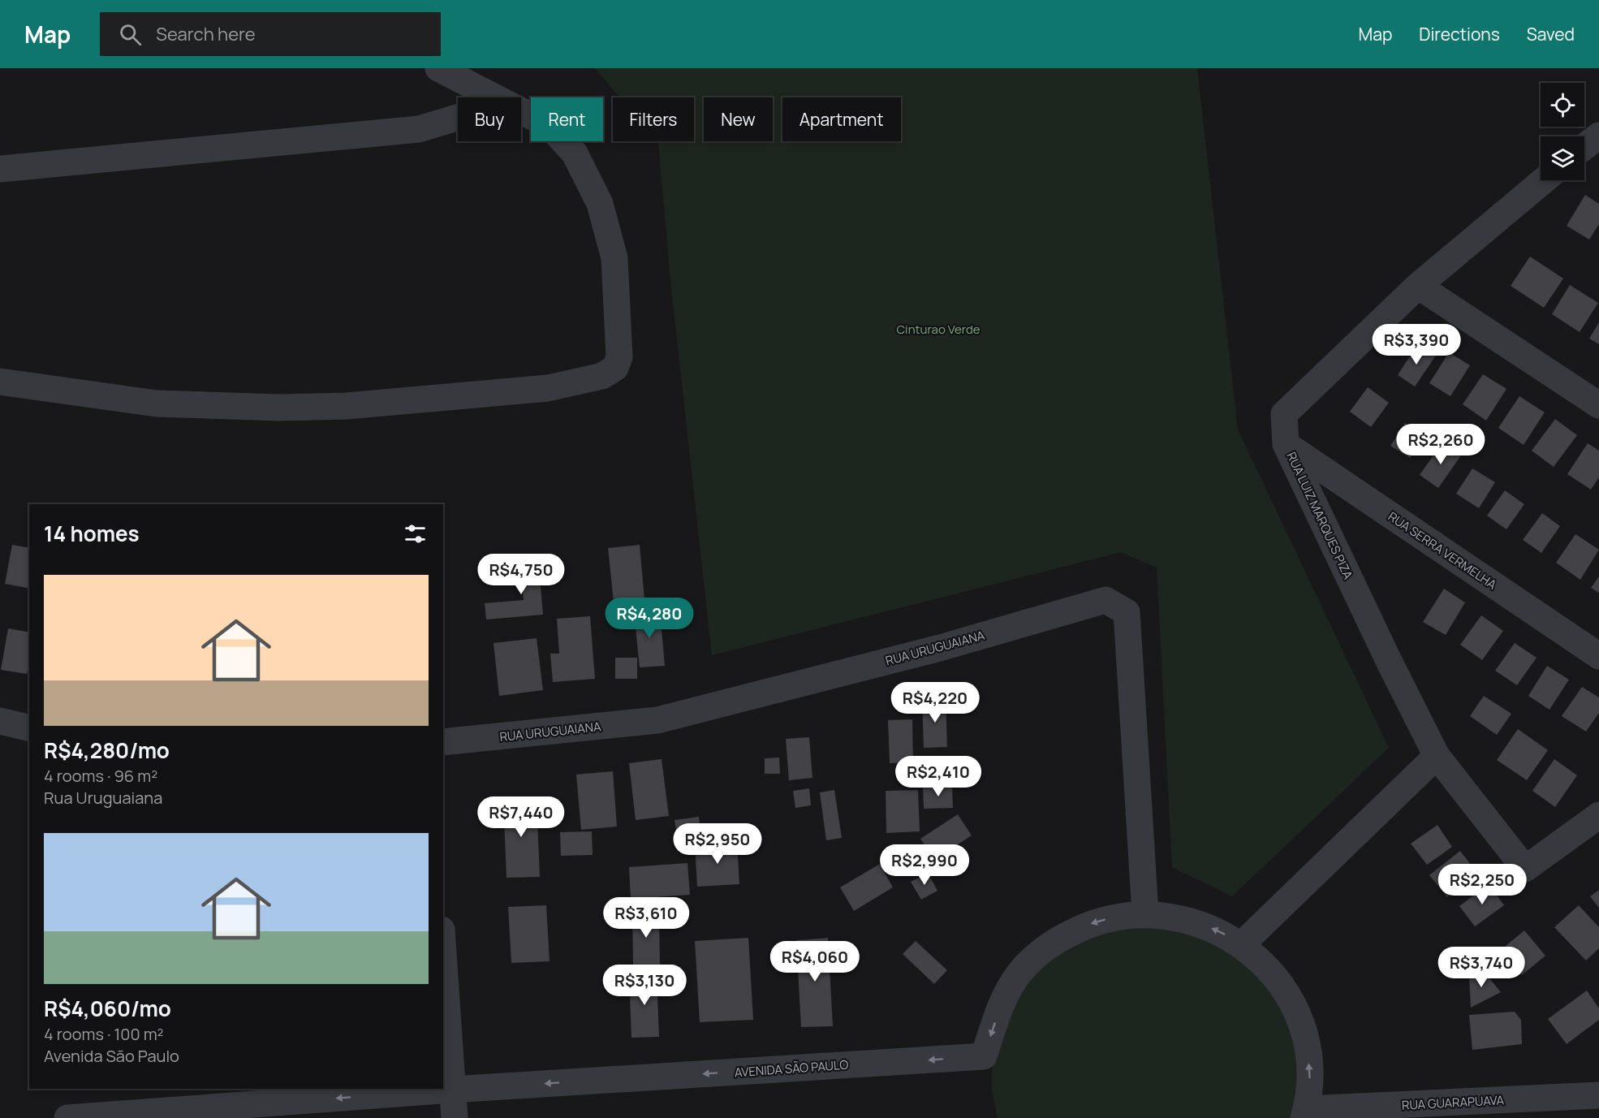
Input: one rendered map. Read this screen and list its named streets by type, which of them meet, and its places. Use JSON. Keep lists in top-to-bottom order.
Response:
{
  "streets": {
    "street": [
      "RUA LUIZ MARQUES PIZA",
      "RUA SERRA VERMELHA",
      "RUA URUGUAIANA",
      "AVENIDA SÃO PAULO",
      "RUA GUARAPUAVA"
    ]
  },
  "crossings": [
    ["RUA LUIZ MARQUES PIZA", "RUA SERRA VERMELHA"],
    ["RUA URUGUAIANA", "AVENIDA SÃO PAULO"],
    ["AVENIDA SÃO PAULO", "RUA GUARAPUAVA"]
  ],
  "one_way": ["AVENIDA SÃO PAULO"],
  "parks": ["Cinturao Verde"],
  "page": {
    "header": "Map",
    "search": "Search here",
    "nav": ["Map", "Directions", "Saved"],
    "chip": [
      "Buy",
      "Rent",
      "Filters",
      "New",
      "Apartment"
    ],
    "price": [
      "R$3,390",
      "R$2,260",
      "R$4,750",
      "R$4,280",
      "R$4,220",
      "R$2,410",
      "R$7,440",
      "R$2,950",
      "R$2,990",
      "R$2,250",
      "R$3,610",
      "R$4,060",
      "R$3,740",
      "R$3,130"
    ],
    "heading": "14 homes",
    "list": [
      {
        "name": "R$4,280/mo",
        "note": "4 rooms · 96 m² · Rua Uruguaiana"
      },
      {
        "name": "R$4,060/mo",
        "note": "4 rooms · 100 m² · Avenida São Paulo"
      }
    ]
  }
}
